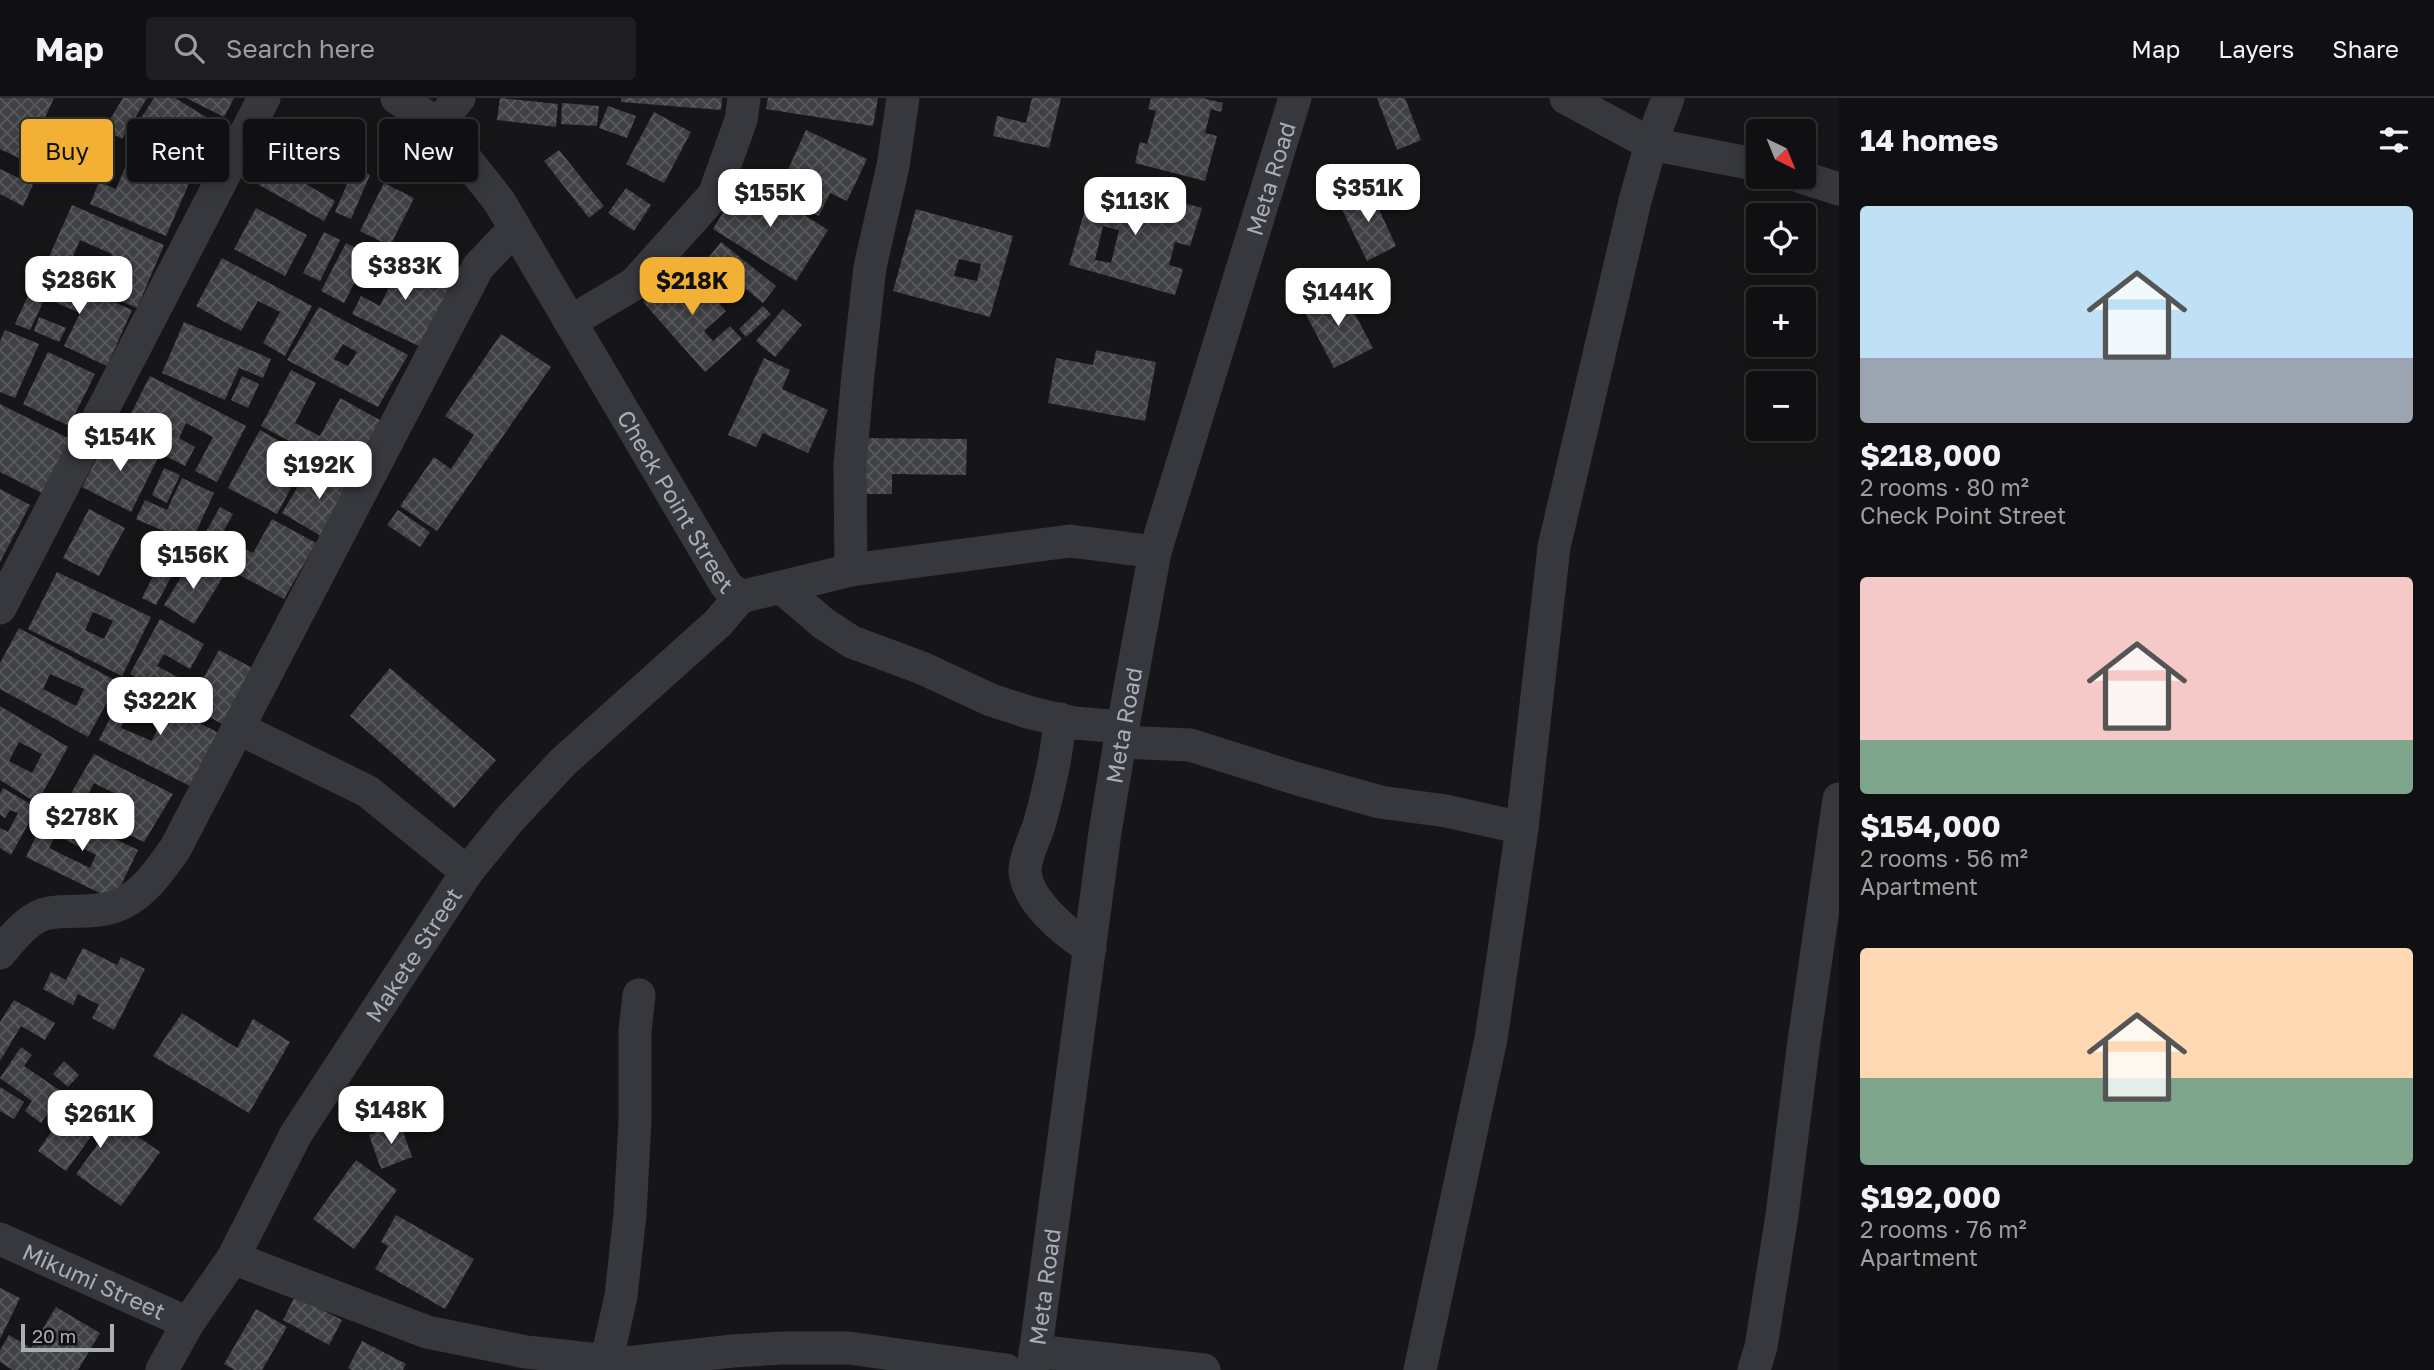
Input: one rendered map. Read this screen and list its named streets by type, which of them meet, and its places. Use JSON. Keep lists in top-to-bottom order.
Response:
{
  "streets": {
    "street": [
      "Meta Road",
      "Check Point Street",
      "Makete Street",
      "Mikumi Street"
    ]
  },
  "crossings": [
    ["Meta Road", "Check Point Street"],
    ["Check Point Street", "Makete Street"],
    ["Makete Street", "Mikumi Street"]
  ],
  "scale_bar": "20 m",
  "north": "bottom right",
  "page": {
    "header": "Map",
    "search": "Search here",
    "nav": ["Map", "Layers", "Share"],
    "heading": "14 homes",
    "map_buttons": ["+", "−"],
    "chip": [
      "Buy",
      "Rent",
      "Filters",
      "New"
    ],
    "price": [
      "$351K",
      "$155K",
      "$113K",
      "$383K",
      "$286K",
      "$218K",
      "$144K",
      "$154K",
      "$192K",
      "$156K",
      "$322K",
      "$278K",
      "$148K",
      "$261K"
    ],
    "list": [
      {
        "name": "$218,000",
        "note": "2 rooms · 80 m² · Check Point Street"
      },
      {
        "name": "$154,000",
        "note": "2 rooms · 56 m² · Apartment"
      },
      {
        "name": "$192,000",
        "note": "2 rooms · 76 m² · Apartment"
      }
    ],
    "scale": "20 m"
  }
}
